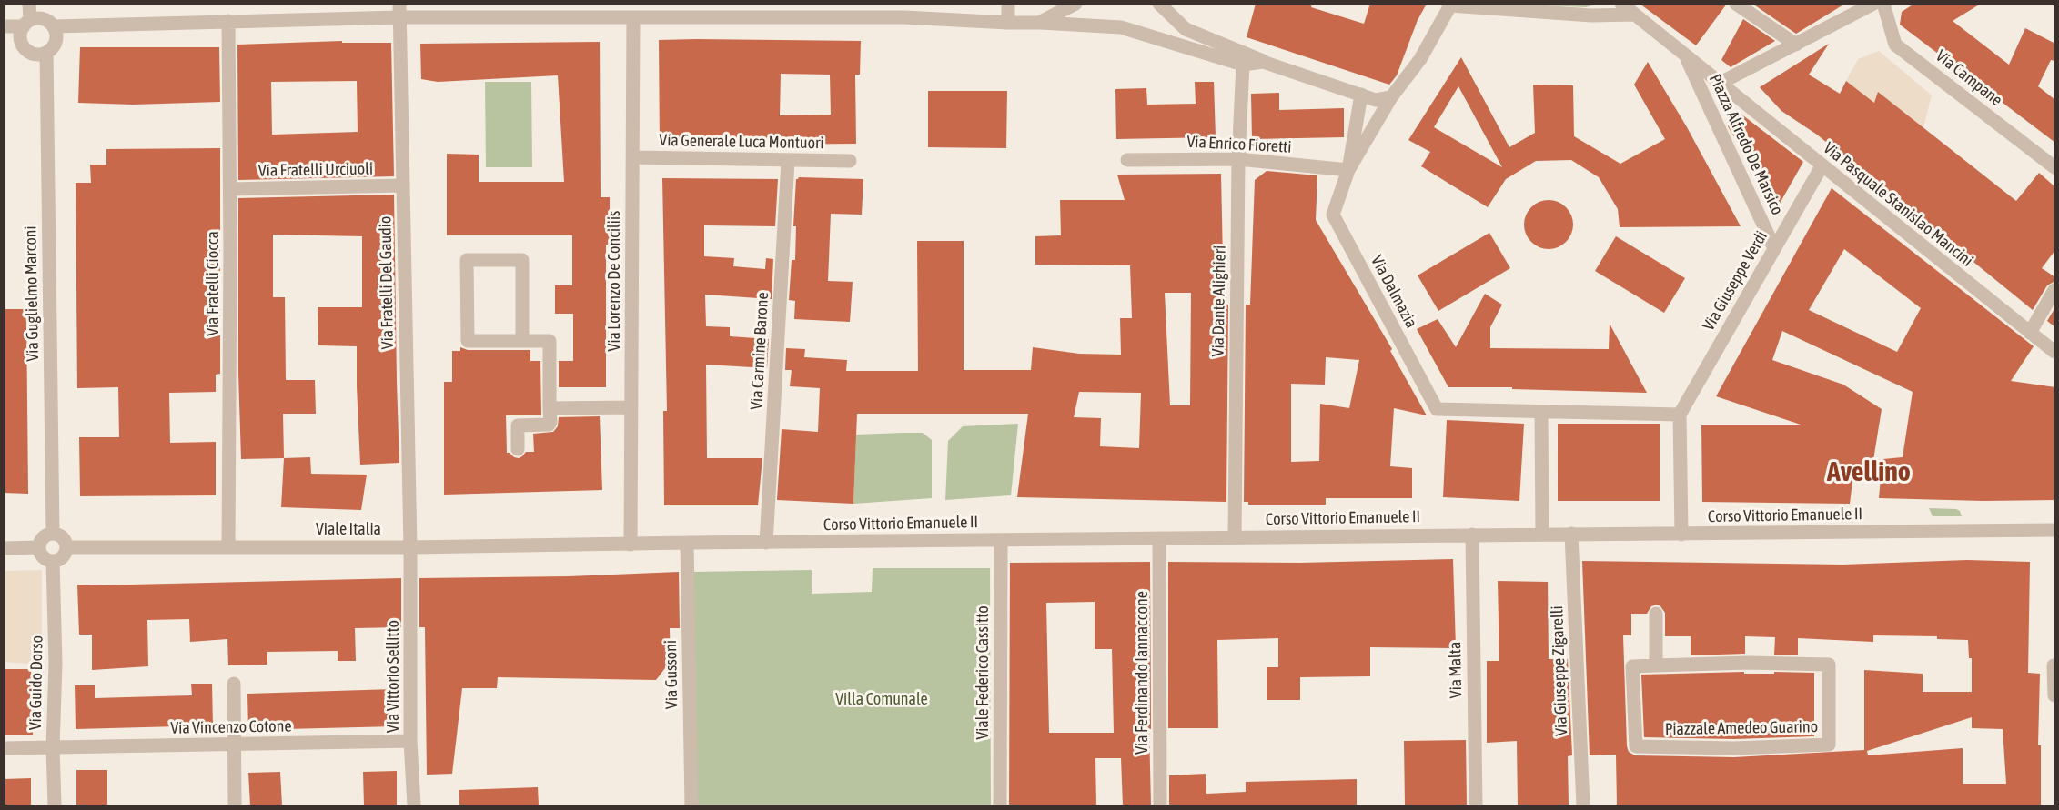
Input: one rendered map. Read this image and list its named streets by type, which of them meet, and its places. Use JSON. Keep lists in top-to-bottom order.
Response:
{
  "streets": {
    "street": [
      "Via Campane",
      "Via Generale Luca Montuori",
      "Via Enrico Fioretti",
      "Piazza Alfredo De Marsico",
      "Via Fratelli Urciuoli",
      "Via Pasquale Stanislao Mancini",
      "Via Lorenzo De Conciliis",
      "Via Giuseppe Verdi",
      "Via Fratelli Del Gaudio",
      "Via Fratelli Ciocca",
      "Via Dalmazia",
      "Via Guglielmo Marconi",
      "Via Dante Alighieri",
      "Via Carmine Barone",
      "Corso Vittorio Emanuele II",
      "Viale Italia",
      "Via Malta",
      "Via Giuseppe Zigarelli",
      "Viale Federico Cassitto",
      "Via Ferdinando Iannaccone",
      "Via Gussoni",
      "Via Vittorio Sellitto",
      "Via Guido Dorso",
      "Via Vincenzo Cotone",
      "Piazzale Amedeo Guarino"
    ]
  },
  "crossings": [
    ["Via Generale Luca Montuori", "Via Lorenzo De Conciliis"],
    ["Via Generale Luca Montuori", "Via Carmine Barone"],
    ["Via Enrico Fioretti", "Via Dalmazia"],
    ["Via Enrico Fioretti", "Via Dante Alighieri"],
    ["Piazza Alfredo De Marsico", "Via Pasquale Stanislao Mancini"],
    ["Piazza Alfredo De Marsico", "Via Giuseppe Verdi"],
    ["Via Fratelli Urciuoli", "Via Fratelli Del Gaudio"],
    ["Via Fratelli Urciuoli", "Via Fratelli Ciocca"],
    ["Via Pasquale Stanislao Mancini", "Via Giuseppe Verdi"],
    ["Via Lorenzo De Conciliis", "Corso Vittorio Emanuele II"],
    ["Via Lorenzo De Conciliis", "Viale Italia"],
    ["Via Giuseppe Verdi", "Via Dalmazia"],
    ["Via Fratelli Del Gaudio", "Viale Italia"],
    ["Via Fratelli Del Gaudio", "Via Vittorio Sellitto"],
    ["Via Fratelli Ciocca", "Viale Italia"],
    ["Via Guglielmo Marconi", "Viale Italia"],
    ["Via Guglielmo Marconi", "Via Guido Dorso"],
    ["Via Dante Alighieri", "Corso Vittorio Emanuele II"],
    ["Via Carmine Barone", "Corso Vittorio Emanuele II"],
    ["Corso Vittorio Emanuele II", "Viale Italia"],
    ["Corso Vittorio Emanuele II", "Via Malta"],
    ["Corso Vittorio Emanuele II", "Via Giuseppe Zigarelli"],
    ["Corso Vittorio Emanuele II", "Viale Federico Cassitto"],
    ["Corso Vittorio Emanuele II", "Via Ferdinando Iannaccone"],
    ["Corso Vittorio Emanuele II", "Via Gussoni"],
    ["Viale Italia", "Via Vittorio Sellitto"],
    ["Viale Italia", "Via Guido Dorso"],
    ["Via Vittorio Sellitto", "Via Vincenzo Cotone"],
    ["Via Guido Dorso", "Via Vincenzo Cotone"]
  ],
  "districts": ["Avellino"],
  "parks": ["Villa Comunale"]
}
